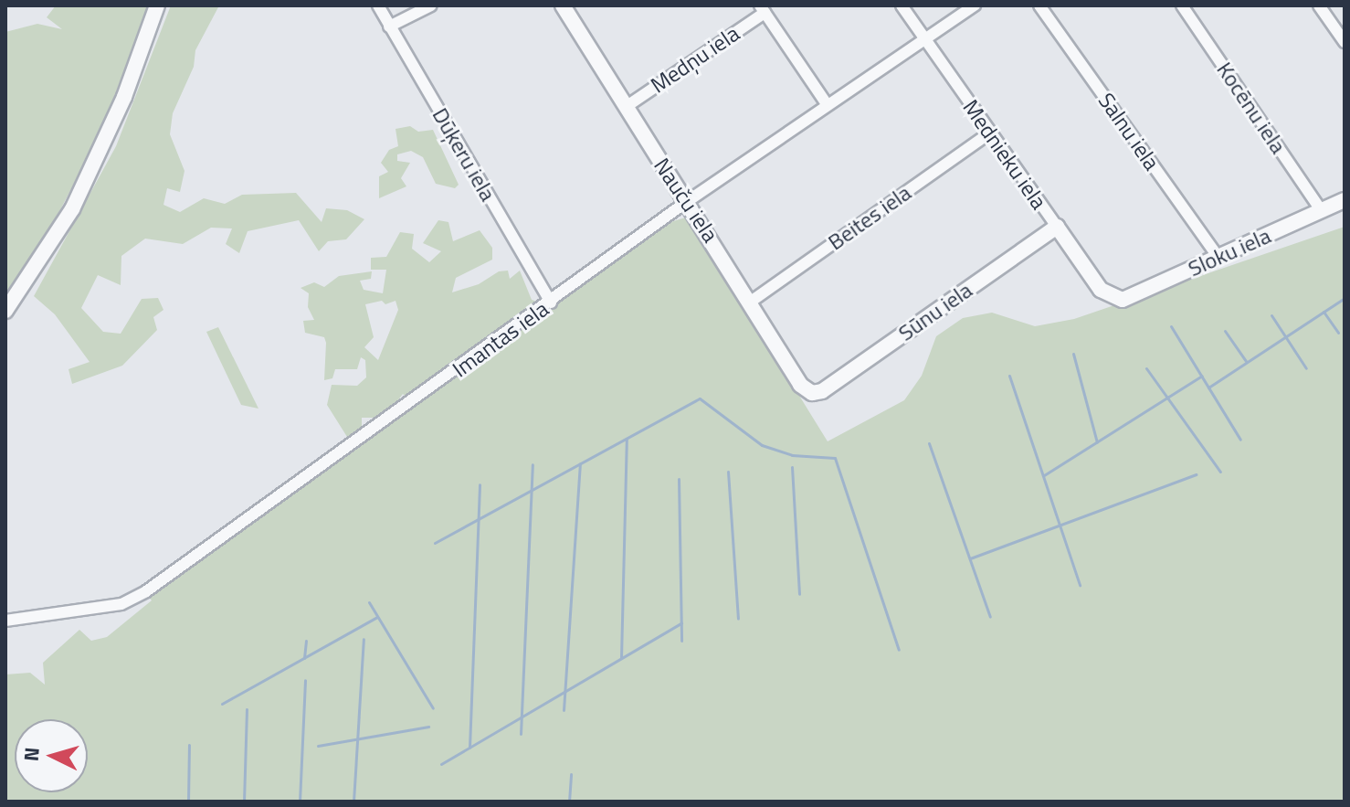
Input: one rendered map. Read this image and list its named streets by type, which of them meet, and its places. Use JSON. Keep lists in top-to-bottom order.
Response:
{
  "streets": {
    "street": [
      "Medņu iela",
      "Kocēnu iela",
      "Salnu iela",
      "Dūķeru iela",
      "Mednieku iela",
      "Nauču iela",
      "Beites iela",
      "Sloku iela",
      "Sūnu iela",
      "Imantas iela"
    ]
  },
  "crossings": [
    ["Medņu iela", "Nauču iela"],
    ["Kocēnu iela", "Sloku iela"],
    ["Salnu iela", "Sloku iela"],
    ["Dūķeru iela", "Imantas iela"],
    ["Mednieku iela", "Beites iela"],
    ["Mednieku iela", "Sloku iela"],
    ["Mednieku iela", "Sūnu iela"],
    ["Mednieku iela", "Imantas iela"],
    ["Nauču iela", "Beites iela"],
    ["Nauču iela", "Sūnu iela"],
    ["Nauču iela", "Imantas iela"]
  ],
  "north": "left"
}
